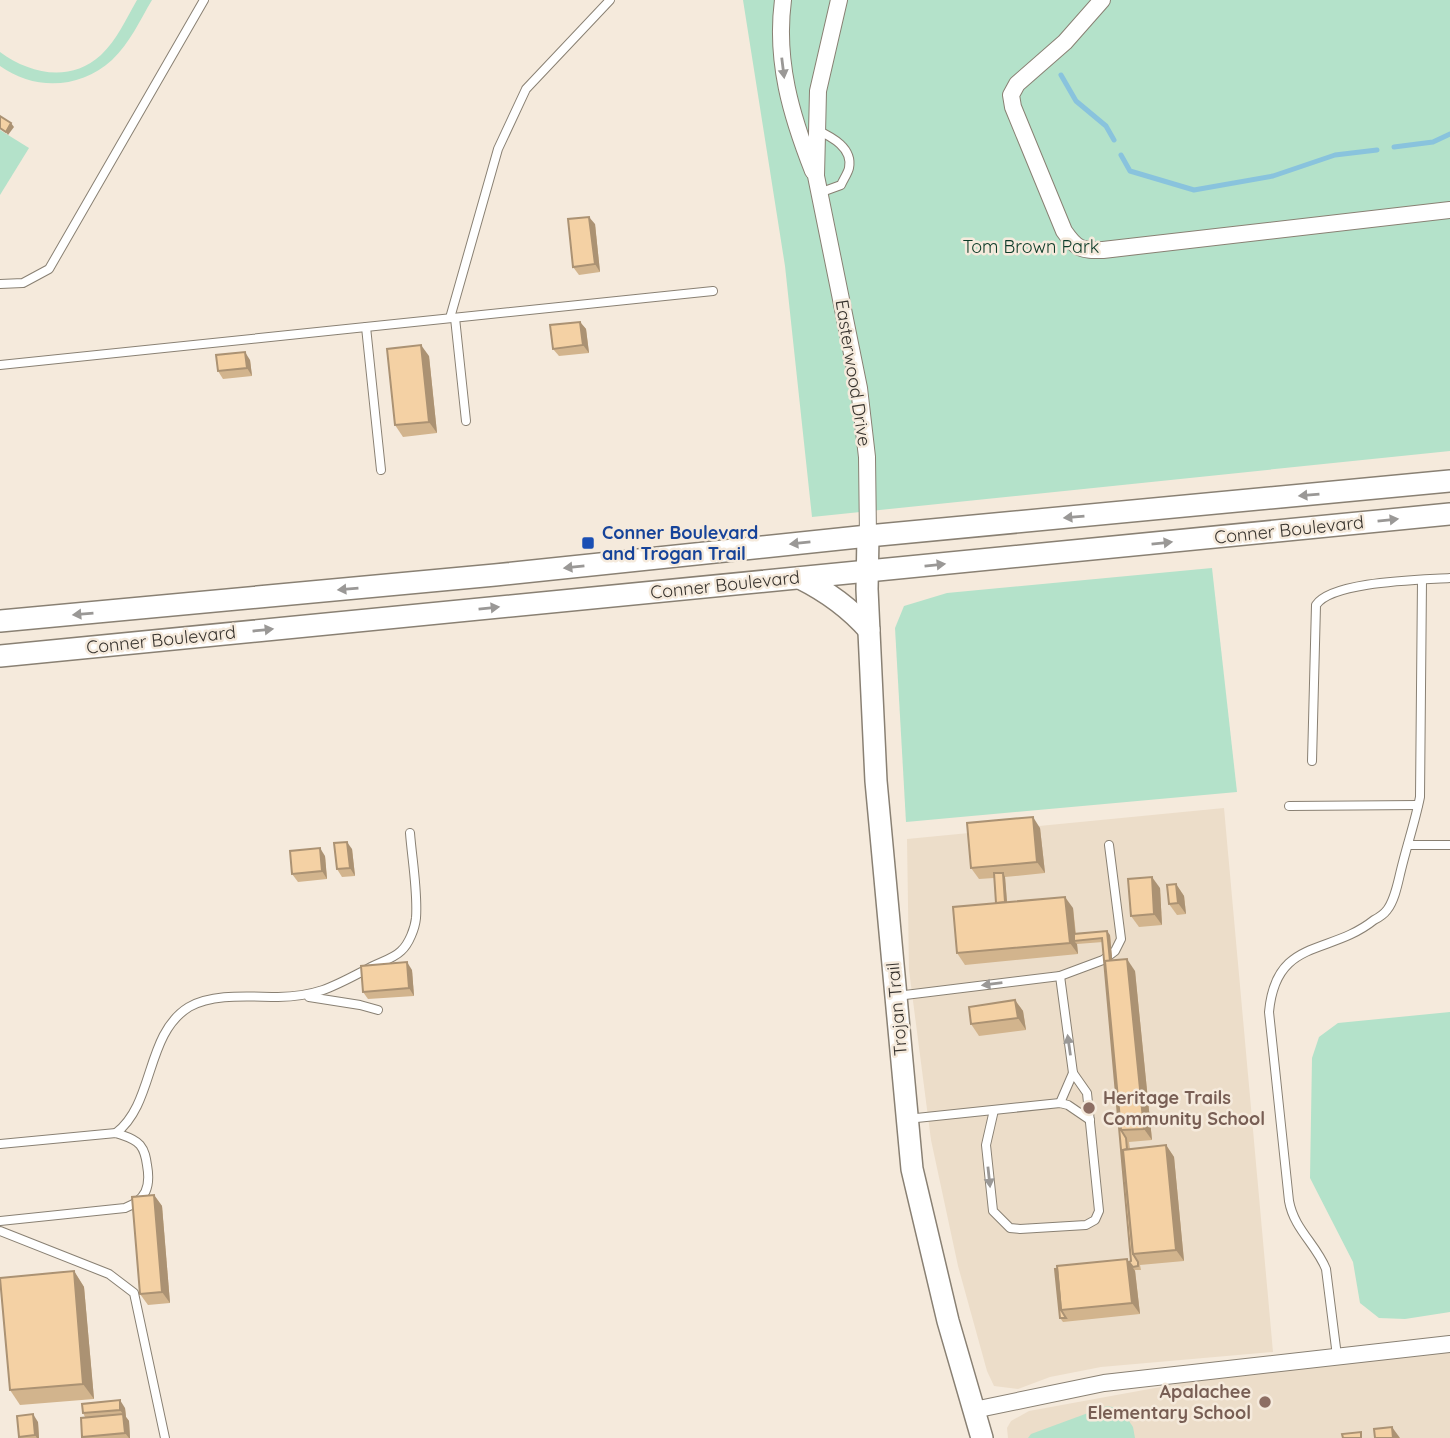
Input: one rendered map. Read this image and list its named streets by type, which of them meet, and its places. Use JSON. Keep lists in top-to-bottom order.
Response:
{
  "streets": {
    "main road": ["Easterwood Drive", "Conner Boulevard", "Trojan Trail"]
  },
  "crossings": [
    ["Easterwood Drive", "Conner Boulevard"],
    ["Easterwood Drive", "Trojan Trail"],
    ["Conner Boulevard", "Trojan Trail"]
  ],
  "parks": ["Tom Brown Park"],
  "places": {
    "transit": ["Conner Boulevard and Trogan Trail"],
    "other": ["Heritage Trails Community School", "Apalachee Elementary School"]
  }
}
